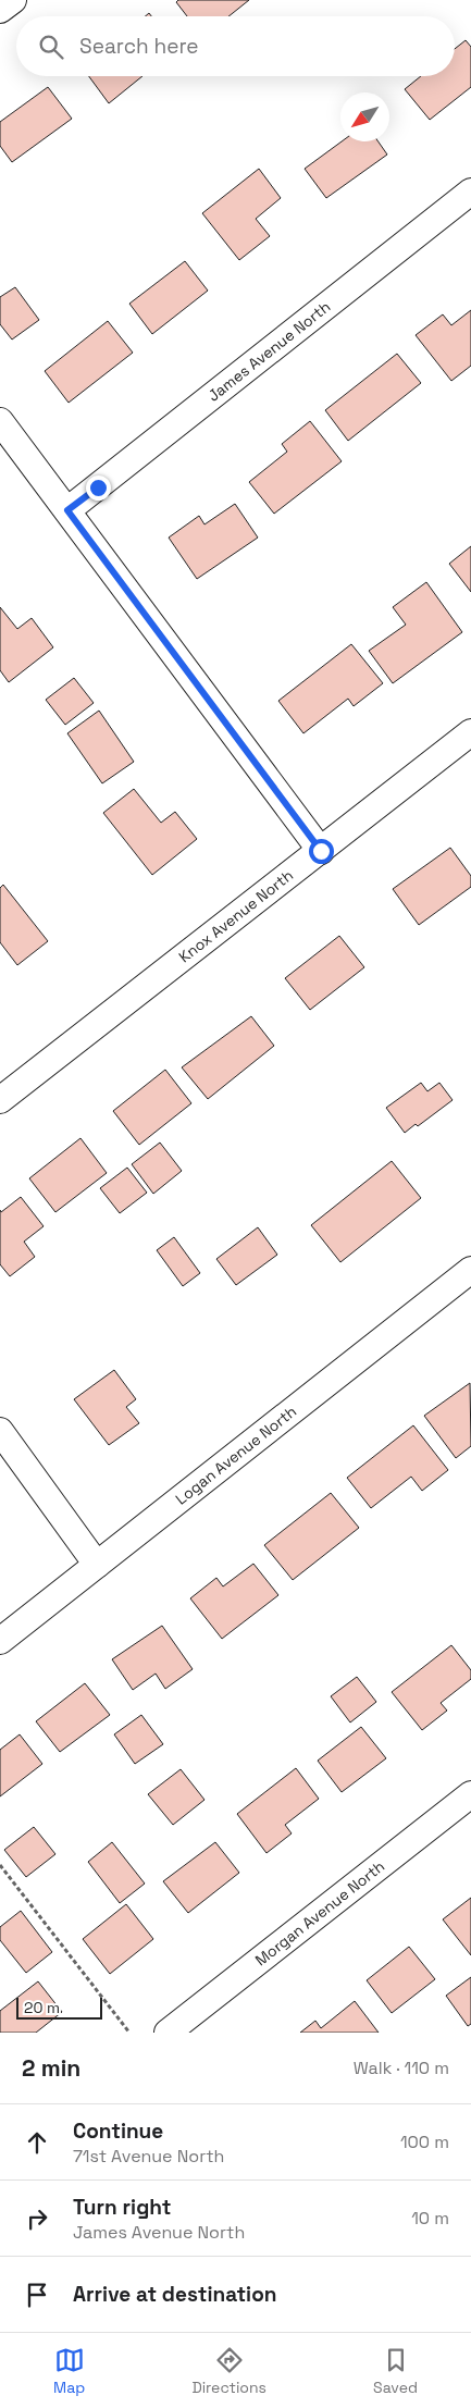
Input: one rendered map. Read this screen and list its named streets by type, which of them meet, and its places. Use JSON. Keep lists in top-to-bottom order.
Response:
{
  "streets": {
    "street": [
      "James Avenue North",
      "Knox Avenue North",
      "Logan Avenue North",
      "Morgan Avenue North"
    ]
  },
  "scale_bar": "20 m",
  "north": "bottom left",
  "page": {
    "search": "Search here",
    "scale": "20 m",
    "heading": ["2 min", "Walk · 110 m"],
    "list": [
      ["Continue", "71st Avenue North", "100 m"],
      ["Turn right", "James Avenue North", "10 m"],
      "Arrive at destination"
    ],
    "nav": ["Map", "Directions", "Saved"]
  }
}
